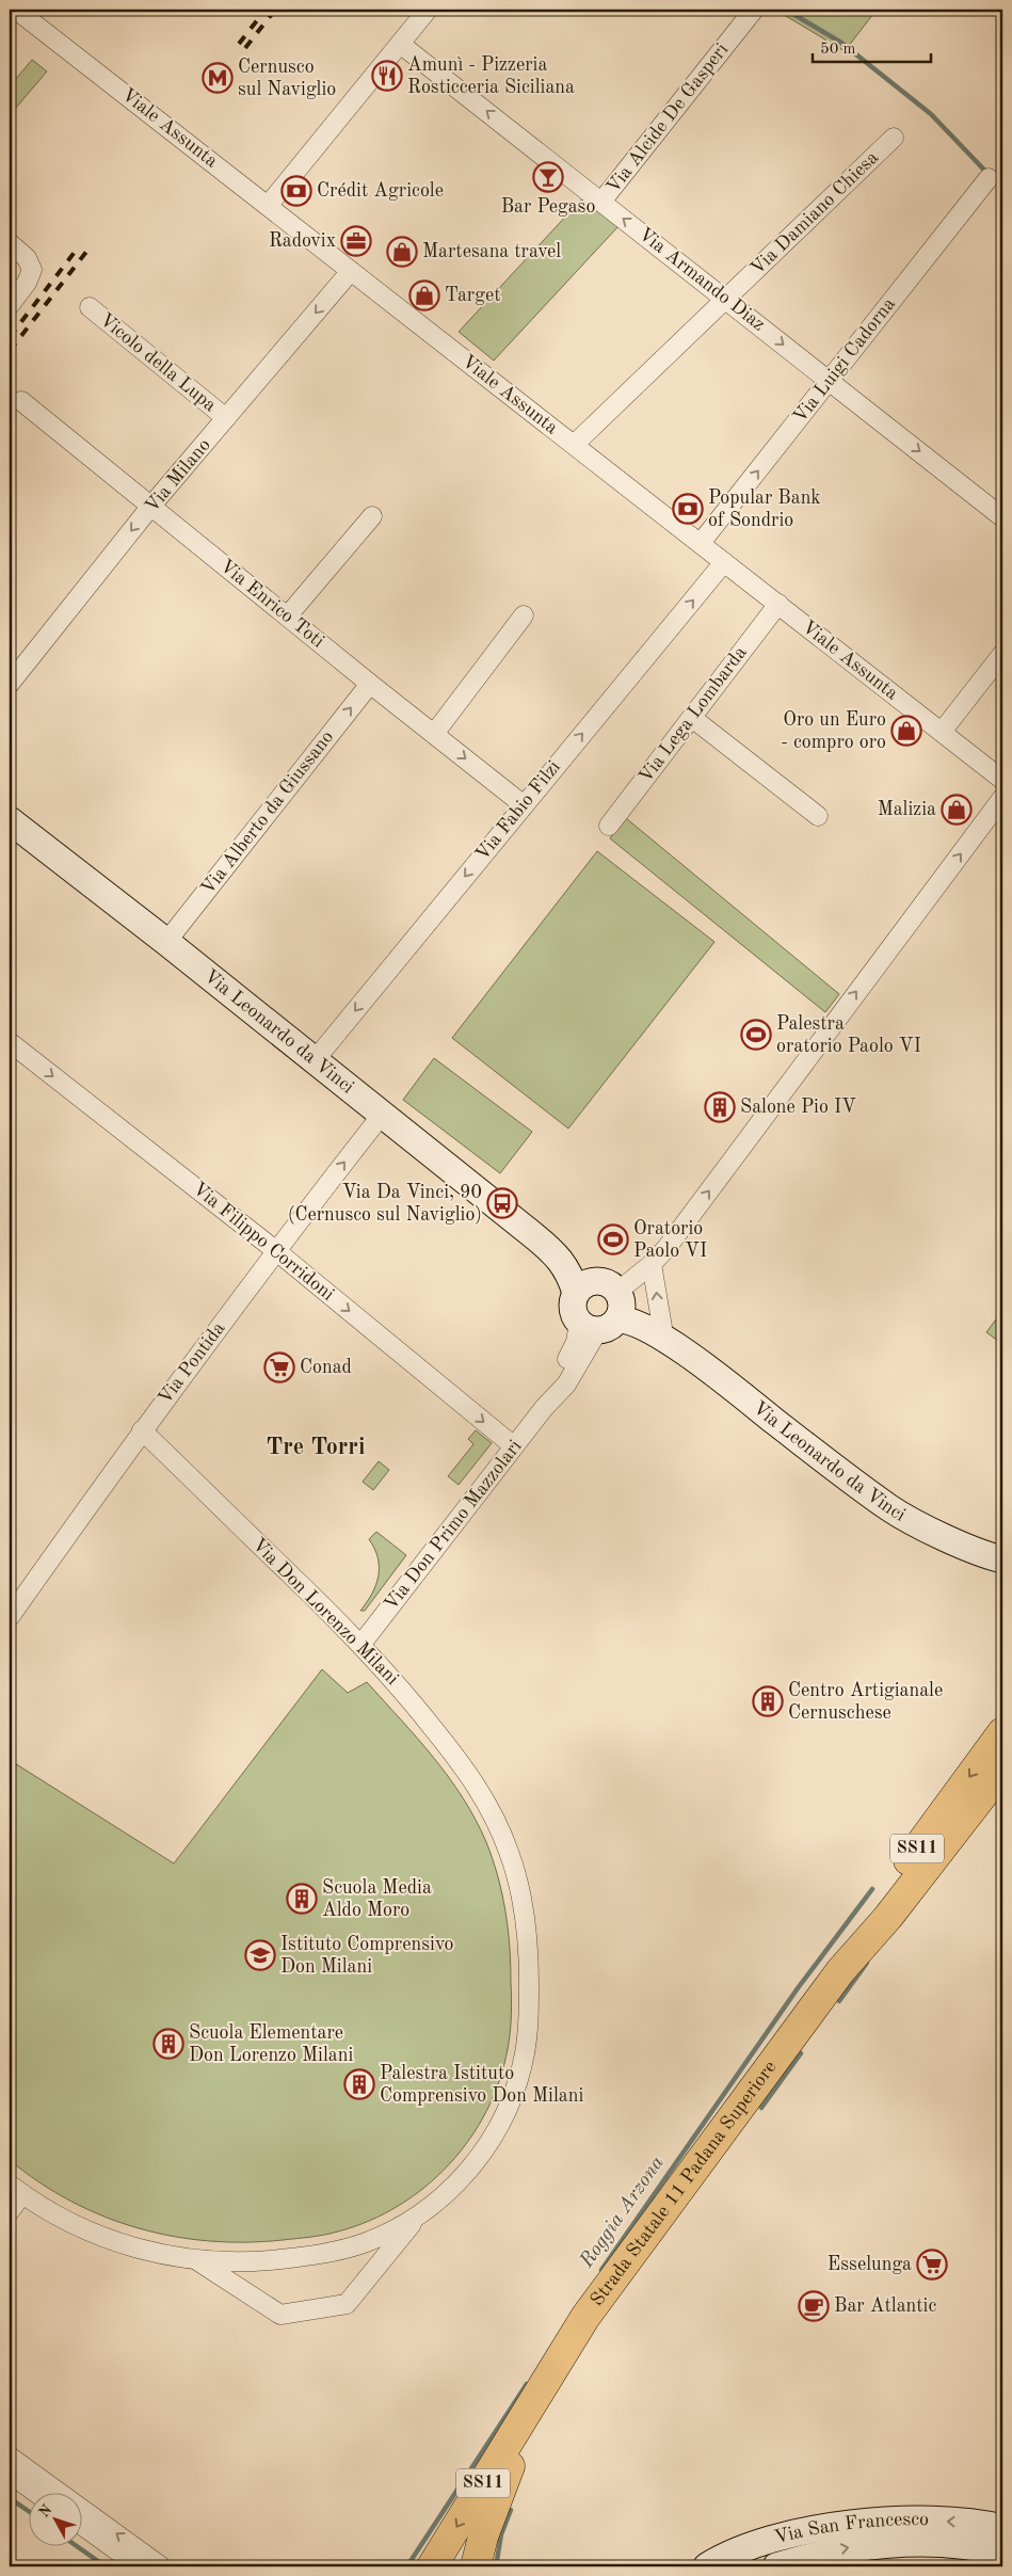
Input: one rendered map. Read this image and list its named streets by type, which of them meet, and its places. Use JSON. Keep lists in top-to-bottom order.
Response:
{
  "streets": {
    "main road": ["SS11", "Strada Statale 11 Padana Superiore"],
    "street": [
      "Via Alcide De Gasperi",
      "Viale Assunta",
      "Via Damiano Chiesa",
      "Via Armando Diaz",
      "Via Luigi Cadorna",
      "Vicolo della Lupa",
      "Via Milano",
      "Via Enrico Toti",
      "Via Lega Lombarda",
      "Via Fabio Filzi",
      "Via Alberto da Giussano",
      "Via Leonardo da Vinci",
      "Via Filippo Corridoni",
      "Via Pontida",
      "Via Don Primo Mazzolari",
      "Via Don Lorenzo Milani",
      "Via San Francesco"
    ]
  },
  "crossings": [
    ["Via Alcide De Gasperi", "Via Armando Diaz"],
    ["Viale Assunta", "Via Damiano Chiesa"],
    ["Viale Assunta", "Via Luigi Cadorna"],
    ["Viale Assunta", "Via Milano"],
    ["Viale Assunta", "Via Lega Lombarda"],
    ["Viale Assunta", "Via Fabio Filzi"],
    ["Via Damiano Chiesa", "Via Armando Diaz"],
    ["Via Armando Diaz", "Via Luigi Cadorna"],
    ["Vicolo della Lupa", "Via Milano"],
    ["Via Milano", "Via Enrico Toti"],
    ["Via Enrico Toti", "Via Fabio Filzi"],
    ["Via Enrico Toti", "Via Alberto da Giussano"],
    ["Via Fabio Filzi", "Via Leonardo da Vinci"],
    ["Via Alberto da Giussano", "Via Leonardo da Vinci"],
    ["Via Leonardo da Vinci", "Via Pontida"],
    ["Via Leonardo da Vinci", "Via Don Primo Mazzolari"],
    ["Via Filippo Corridoni", "Via Pontida"],
    ["Via Filippo Corridoni", "Via Don Primo Mazzolari"],
    ["Via Pontida", "Via Don Lorenzo Milani"],
    ["Via Don Primo Mazzolari", "Via Don Lorenzo Milani"],
    ["SS11", "Strada Statale 11 Padana Superiore"]
  ],
  "one_way": [
    "Via Luigi Cadorna",
    "Via Milano",
    "Via Alberto da Giussano",
    "Via Filippo Corridoni"
  ],
  "districts": ["Tre Torri"],
  "water": ["Roggia Arzona"],
  "places": {
    "restaurant": ["Amunì - Pizzeria Rosticceria Siciliana"],
    "metro station": ["Cernusco sul Naviglio"],
    "bar": ["Bar Pegaso"],
    "bank": ["Crédit Agricole", "Popular Bank of Sondrio"],
    "office": ["Radovix"],
    "shop": [
      "Martesana travel",
      "Target",
      "Oro un Euro - compro oro",
      "Malizia"
    ],
    "sports": ["Palestra oratorio Paolo VI", "Oratorio Paolo VI"],
    "building": [
      "Salone Pio IV",
      "Centro Artigianale Cernuschese",
      "Scuola Media Aldo Moro",
      "Scuola Elementare Don Lorenzo Milani",
      "Palestra Istituto Comprensivo Don Milani"
    ],
    "bus stop": ["Via Da Vinci, 90 (Cernusco sul Naviglio)"],
    "supermarket": ["Conad", "Esselunga"],
    "school or university": ["Istituto Comprensivo Don Milani"],
    "cafe": ["Bar Atlantic"]
  },
  "scale_bar": "50 m",
  "north": "top left"
}
